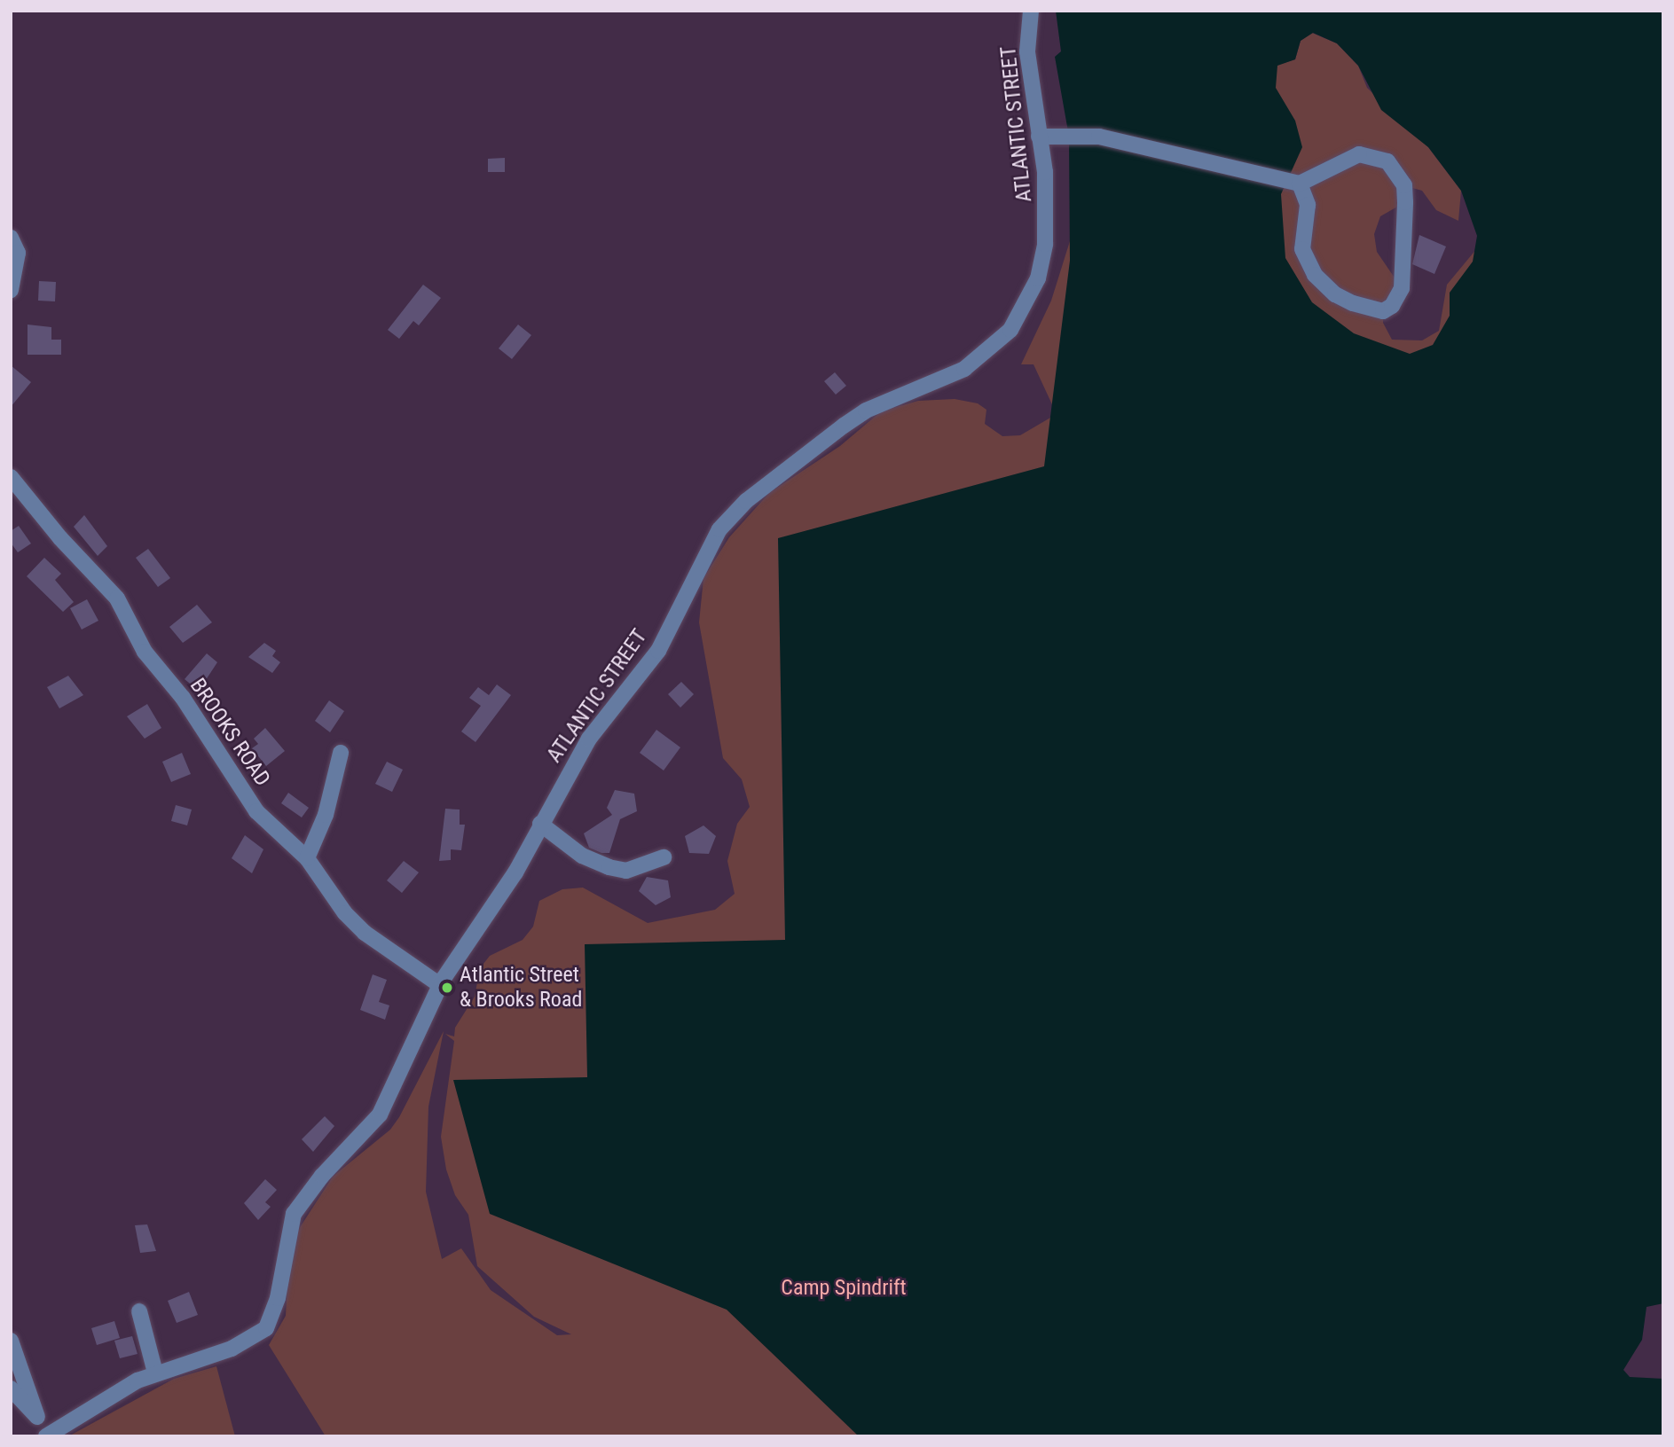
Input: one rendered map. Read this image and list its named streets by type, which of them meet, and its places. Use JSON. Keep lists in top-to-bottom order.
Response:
{
  "streets": {
    "street": ["ATLANTIC STREET", "BROOKS ROAD"]
  },
  "crossings": [
    ["ATLANTIC STREET", "BROOKS ROAD"]
  ],
  "parks": ["Camp Spindrift"],
  "places": ["Atlantic Street & Brooks Road"]
}
